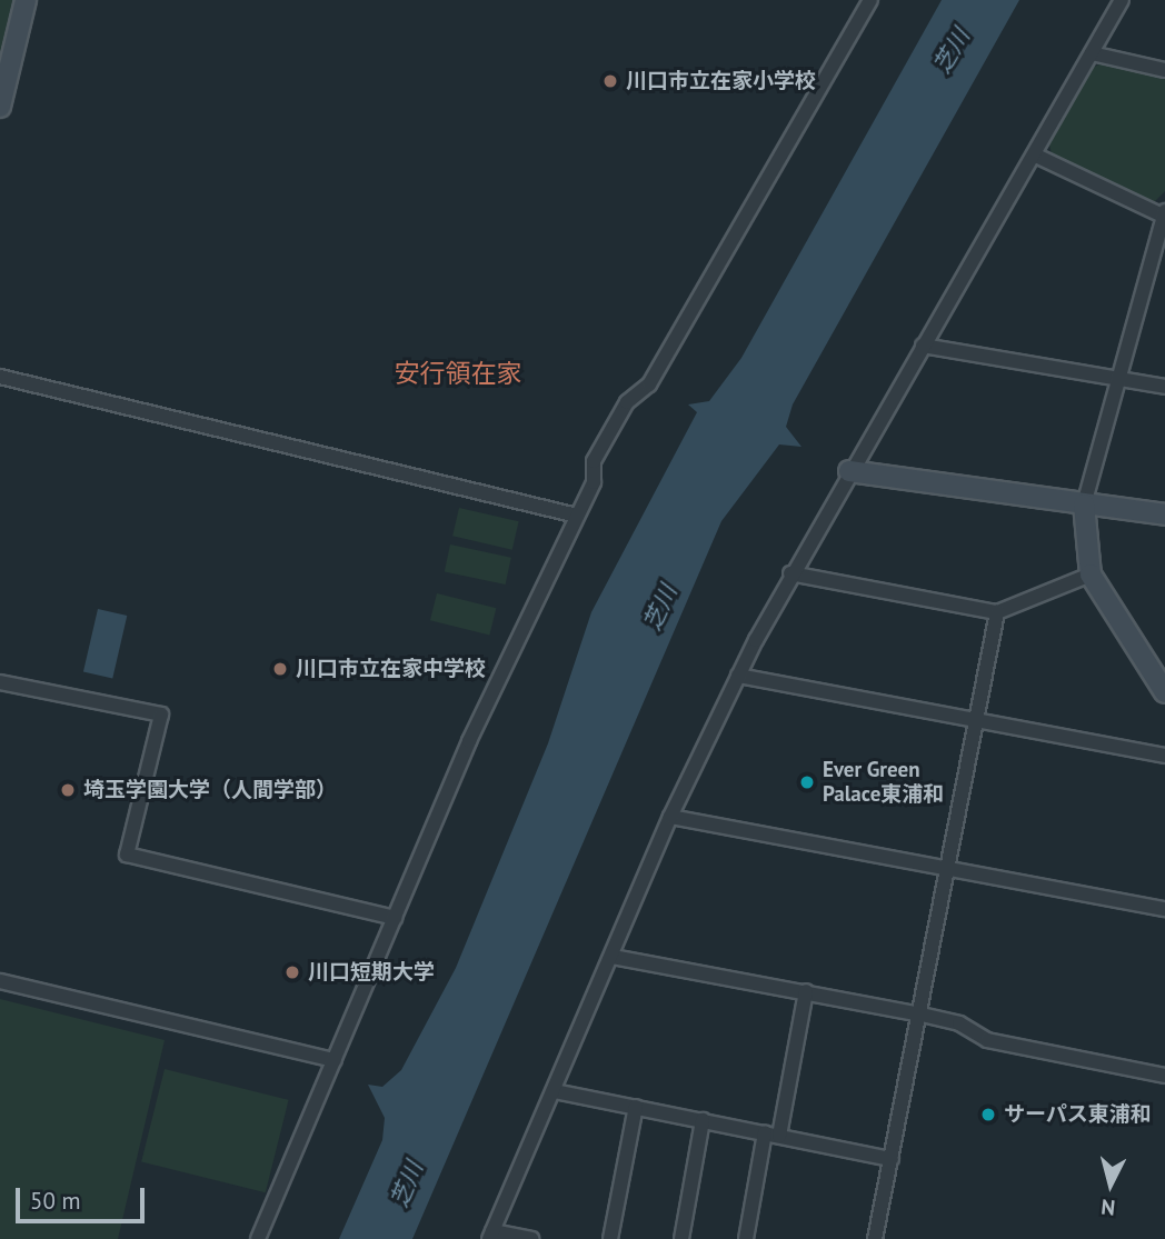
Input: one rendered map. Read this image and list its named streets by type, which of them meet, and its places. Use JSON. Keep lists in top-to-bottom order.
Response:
{
  "districts": ["安行領在家"],
  "water": ["芝川"],
  "places": [
    "川口市立在家小学校",
    "川口市立在家中学校",
    "Ever Green Palace東浦和",
    "埼玉学園大学（人間学部）",
    "川口短期大学",
    "サーパス東浦和"
  ],
  "scale_bar": "50 m",
  "north": "bottom"
}
